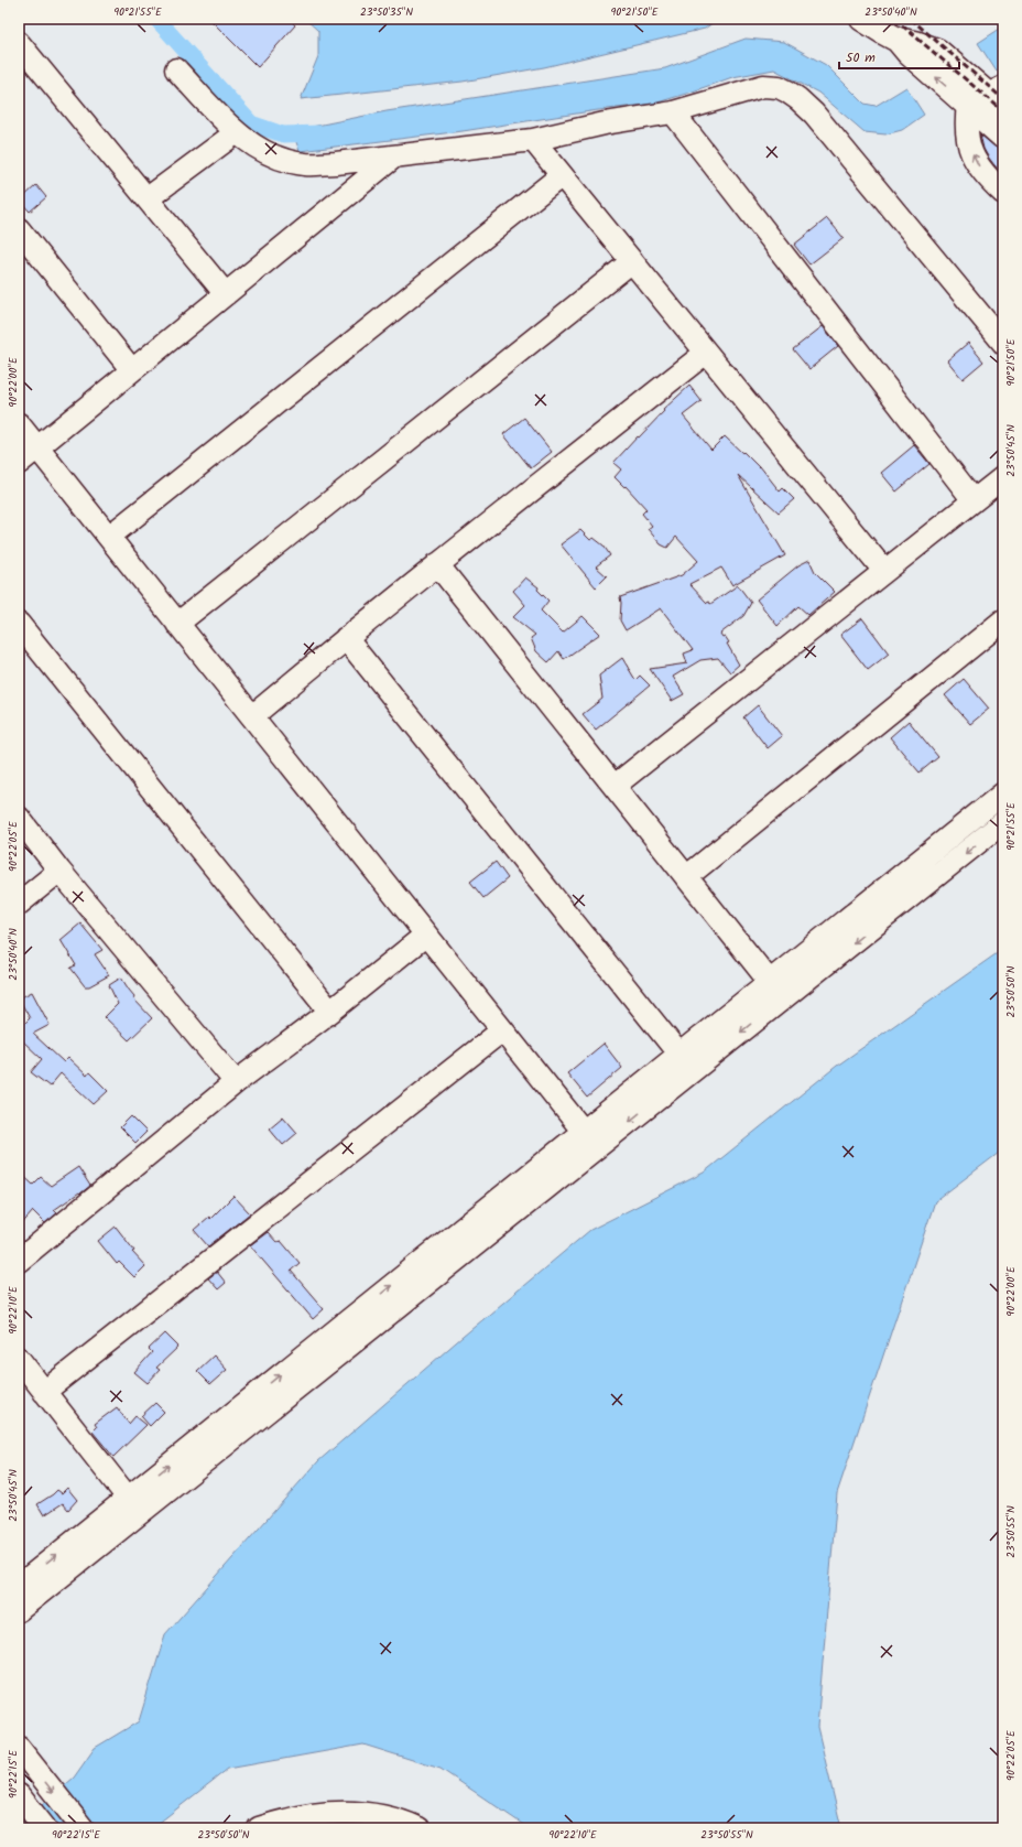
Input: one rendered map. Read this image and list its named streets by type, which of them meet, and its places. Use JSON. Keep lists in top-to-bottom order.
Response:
{
  "scale_bar": "50 m",
  "coordinates": [
    "90°21'55\"E",
    "23°50'35\"N",
    "90°21'50\"E",
    "23°50'40\"N",
    "90°22'00\"E",
    "23°50'45\"N",
    "90°22'05\"E",
    "23°50'50\"N",
    "90°22'10\"E",
    "23°50'55\"N",
    "90°22'15\"E"
  ]
}
